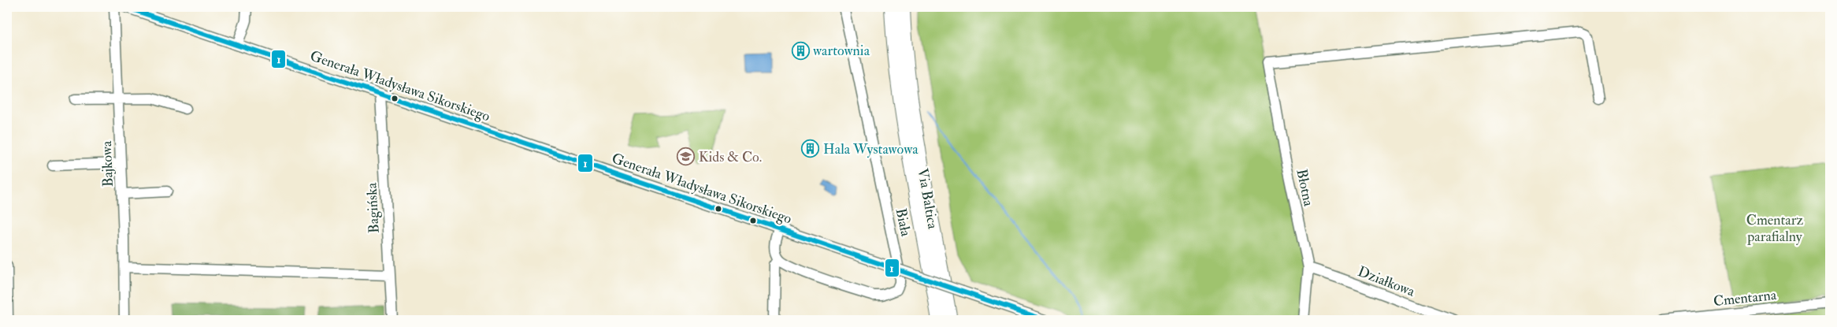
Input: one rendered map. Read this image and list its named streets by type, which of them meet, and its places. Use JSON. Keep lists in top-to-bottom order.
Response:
{
  "streets": {
    "highway": ["Via Baltica"],
    "street": [
      "Generała Władysława Sikorskiego",
      "Bajkowa",
      "Błotna",
      "Bagińska",
      "Biała",
      "Działkowa",
      "Cmentarna"
    ]
  },
  "crossings": [
    ["Generała Władysława Sikorskiego", "Bagińska"],
    ["Błotna", "Działkowa"]
  ],
  "parks": ["Cmentarz parafialny"],
  "places": {
    "building": ["wartownia", "Hala Wystawowa"],
    "school or university": ["Kids & Co."]
  },
  "lines": ["transit line 1"]
}
